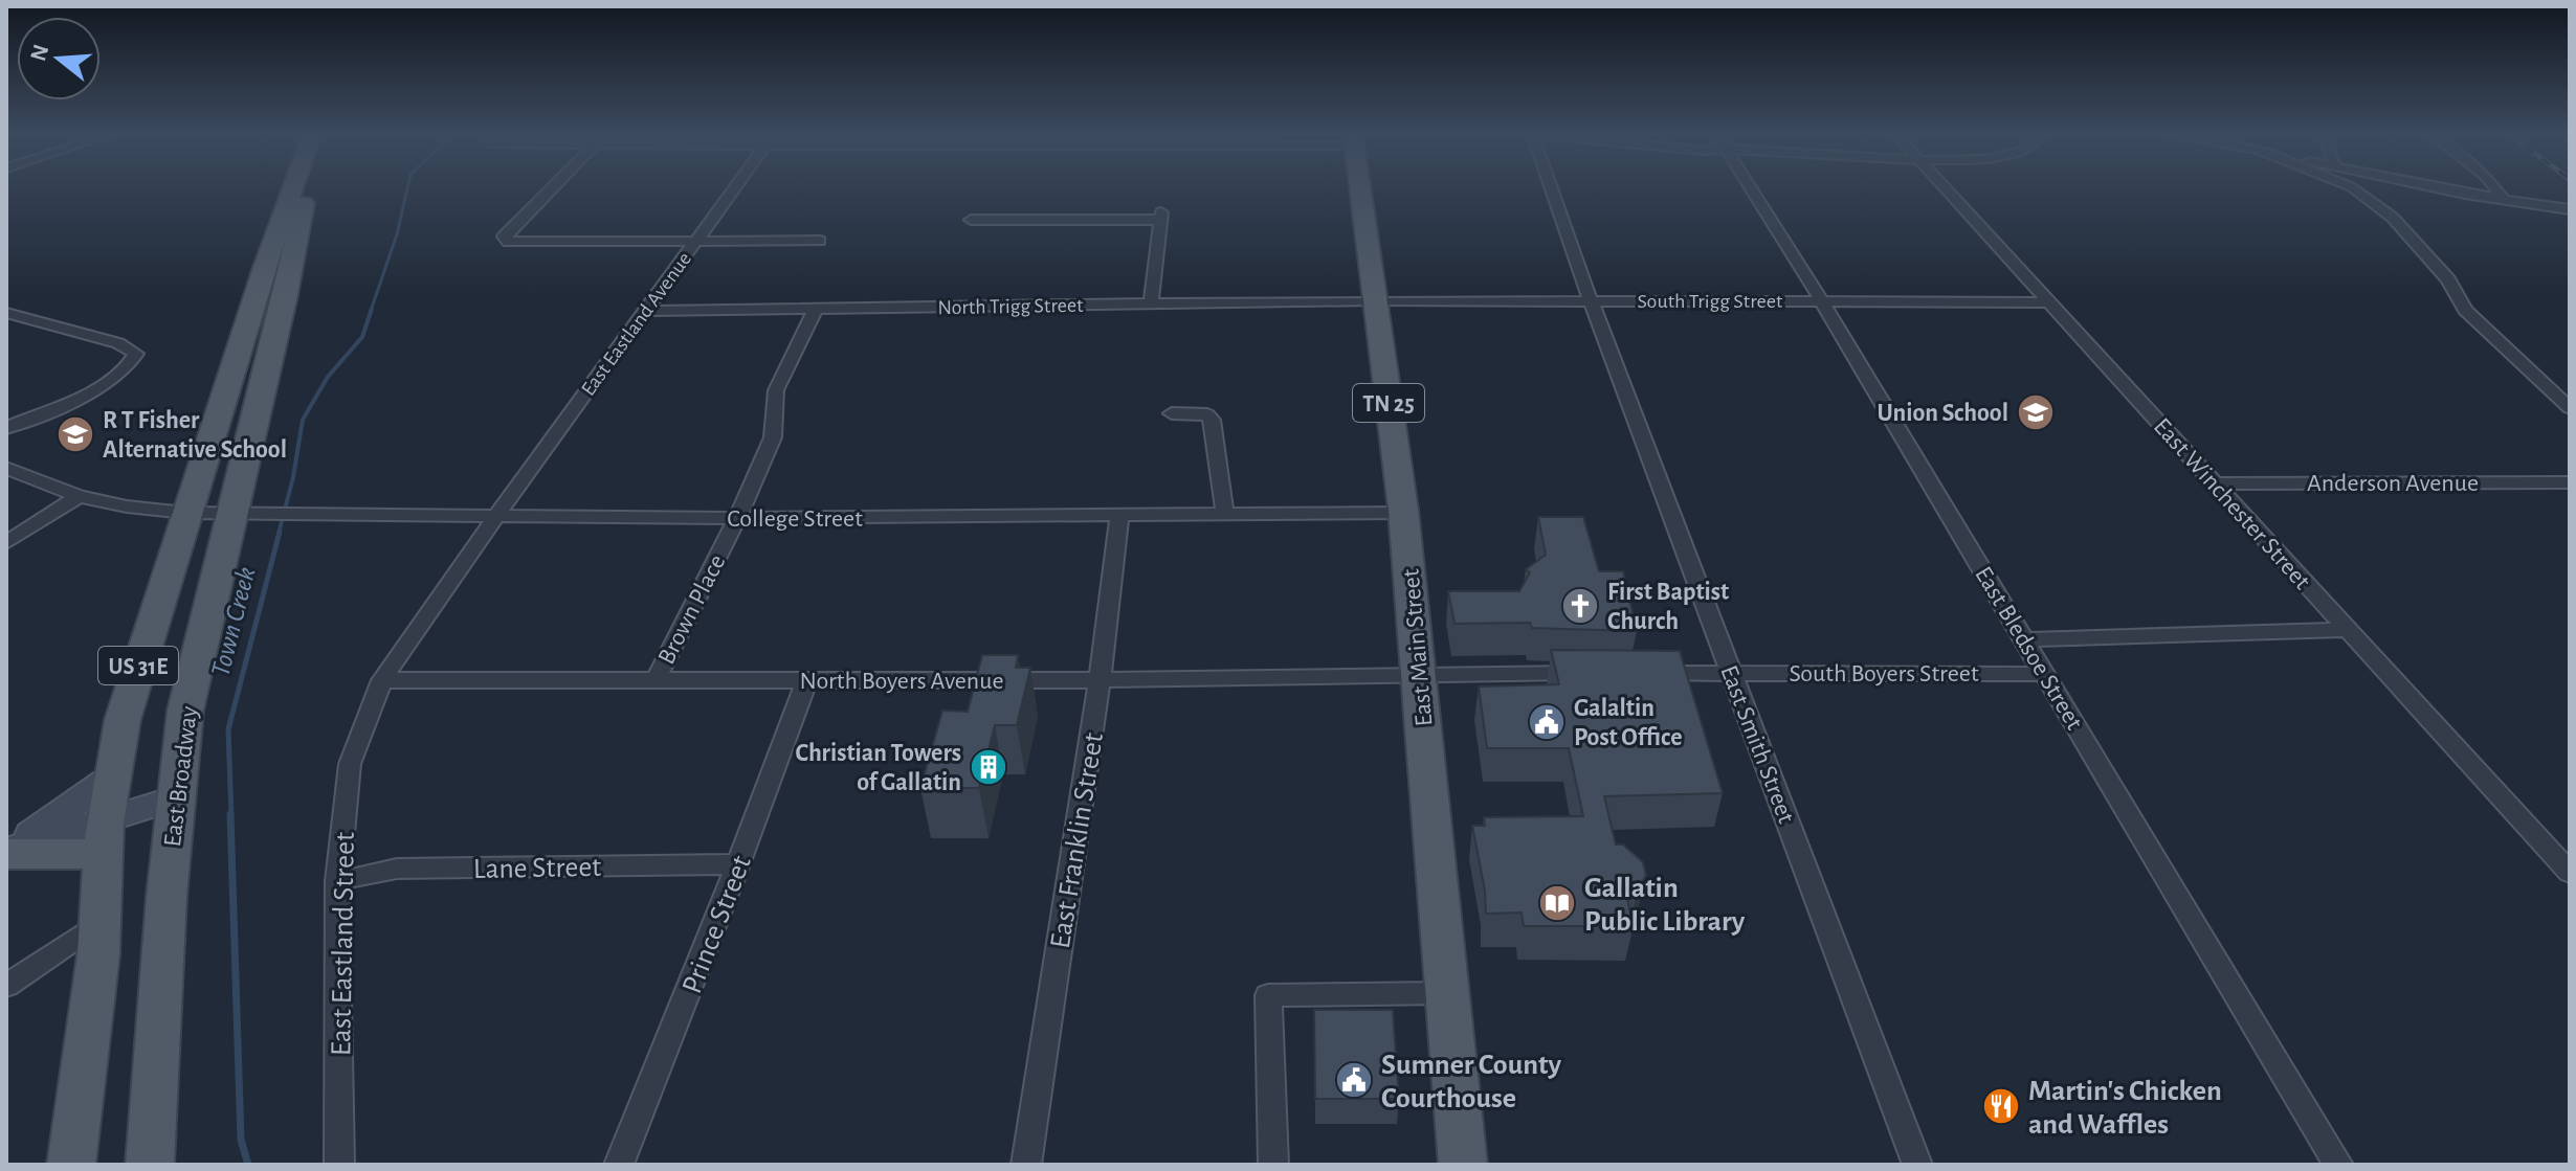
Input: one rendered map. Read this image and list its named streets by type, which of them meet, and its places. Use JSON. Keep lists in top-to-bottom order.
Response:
{
  "streets": {
    "main road": [
      "TN 25",
      "East Main Street",
      "US 31E",
      "East Broadway"
    ],
    "street": [
      "South Trigg Street",
      "North Trigg Street",
      "East Eastland Avenue",
      "Anderson Avenue",
      "East Winchester Street",
      "College Street",
      "Brown Place",
      "East Bledsoe Street",
      "South Boyers Street",
      "North Boyers Avenue",
      "East Smith Street",
      "East Franklin Street",
      "Lane Street",
      "Prince Street",
      "East Eastland Street"
    ]
  },
  "crossings": [
    ["South Trigg Street", "North Trigg Street"],
    ["South Trigg Street", "East Winchester Street"],
    ["South Trigg Street", "East Main Street"],
    ["South Trigg Street", "East Bledsoe Street"],
    ["South Trigg Street", "East Smith Street"],
    ["North Trigg Street", "East Eastland Avenue"],
    ["North Trigg Street", "Brown Place"],
    ["North Trigg Street", "East Main Street"],
    ["East Eastland Avenue", "College Street"],
    ["East Eastland Avenue", "East Eastland Street"],
    ["Anderson Avenue", "East Winchester Street"],
    ["College Street", "Brown Place"],
    ["College Street", "East Main Street"],
    ["College Street", "East Broadway"],
    ["College Street", "East Franklin Street"],
    ["College Street", "East Eastland Street"],
    ["Brown Place", "North Boyers Avenue"],
    ["East Main Street", "North Boyers Avenue"],
    ["East Bledsoe Street", "South Boyers Street"],
    ["US 31E", "East Broadway"],
    ["South Boyers Street", "East Smith Street"],
    ["North Boyers Avenue", "East Franklin Street"],
    ["North Boyers Avenue", "Prince Street"],
    ["North Boyers Avenue", "East Eastland Street"],
    ["Lane Street", "Prince Street"],
    ["Lane Street", "East Eastland Street"]
  ],
  "water": ["Town Creek"],
  "places": {
    "school or university": ["Union School", "R T Fisher Alternative School"],
    "church": ["First Baptist Church"],
    "public building": ["Galaltin Post Office", "Sumner County Courthouse"],
    "building": ["Christian Towers of Gallatin"],
    "library": ["Gallatin Public Library"],
    "restaurant": ["Martin's Chicken and Waffles"]
  },
  "north": "left"
}
